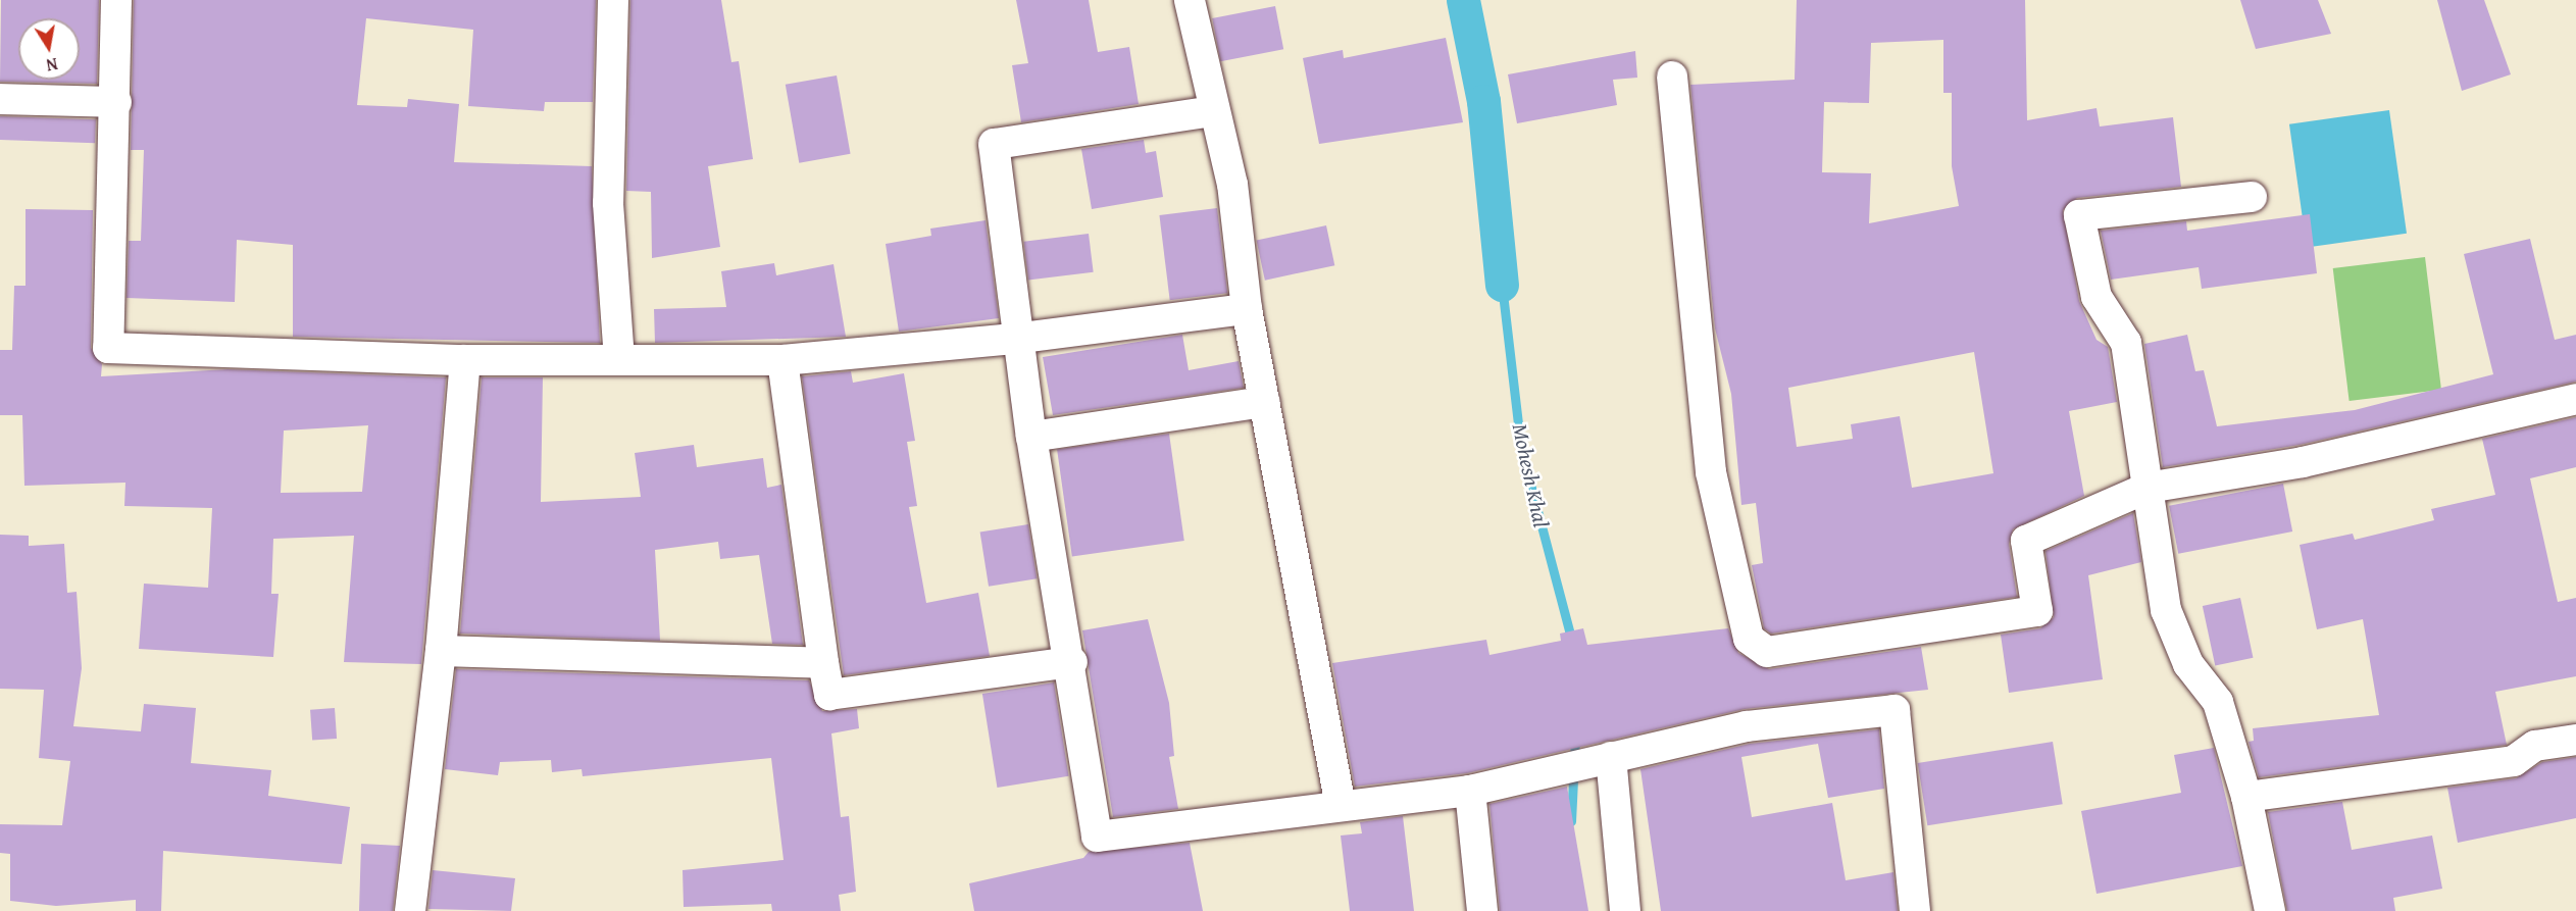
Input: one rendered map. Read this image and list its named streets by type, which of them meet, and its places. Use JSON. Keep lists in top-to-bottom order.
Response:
{
  "water": ["Mohesh Khal"],
  "north": "bottom"
}
